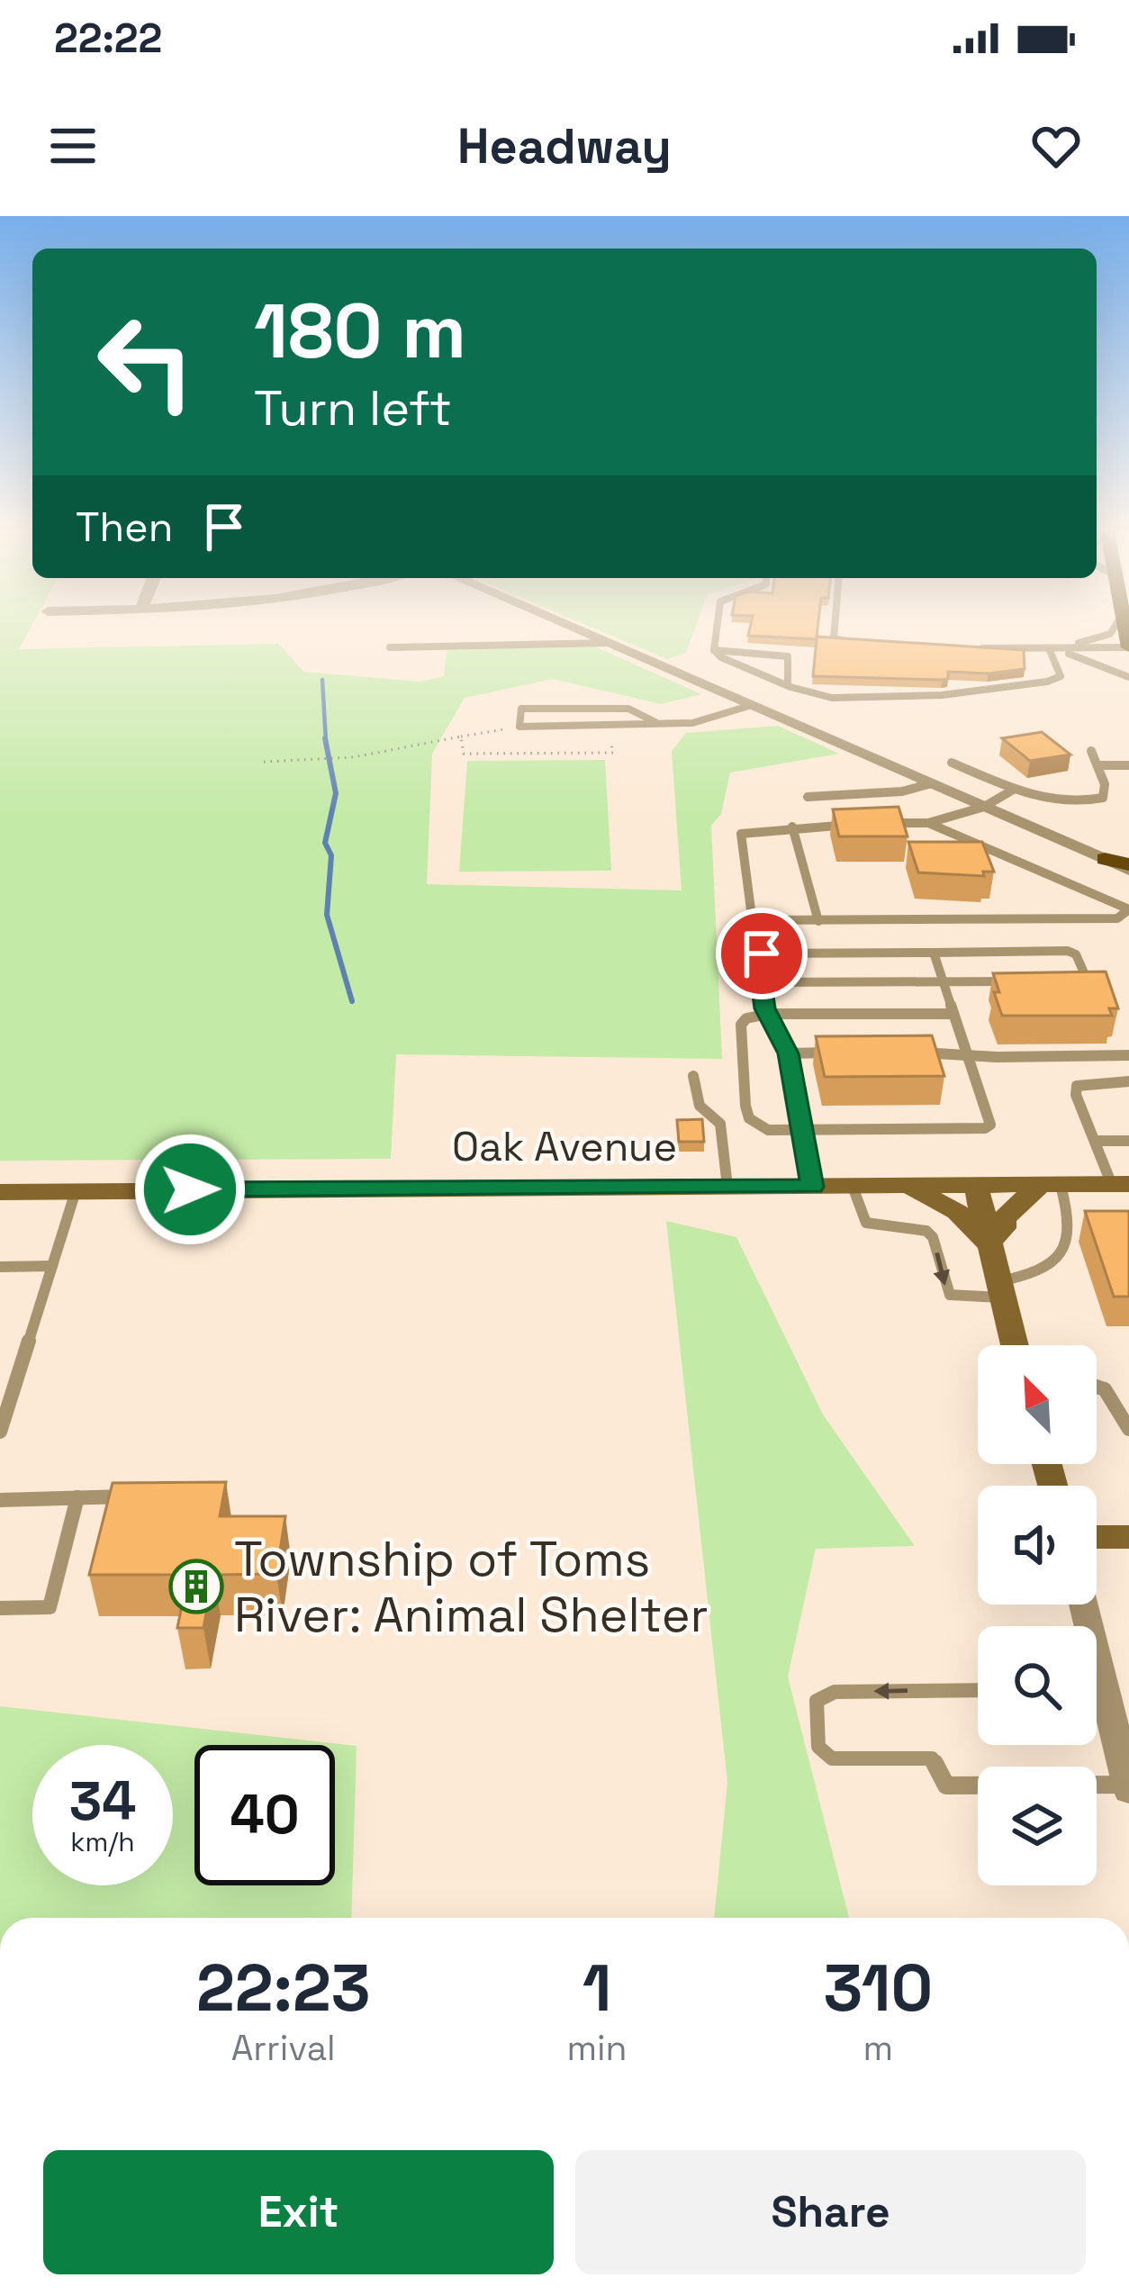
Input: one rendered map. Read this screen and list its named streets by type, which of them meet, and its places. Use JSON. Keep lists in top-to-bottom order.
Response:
{
  "streets": {
    "street": ["Oak Avenue"]
  },
  "places": {
    "building": ["Township of Toms River: Animal Shelter"]
  },
  "north": "top left",
  "page": {
    "status": "22:22",
    "header": "Headway",
    "turn": ["180 m", "Turn left"],
    "then": "Then",
    "speed": "34 km/h",
    "limit": "40",
    "eta": [
      "22:23",
      "Arrival",
      "1",
      "min",
      "310",
      "m"
    ],
    "buttons": ["Exit", "Share"]
  }
}
